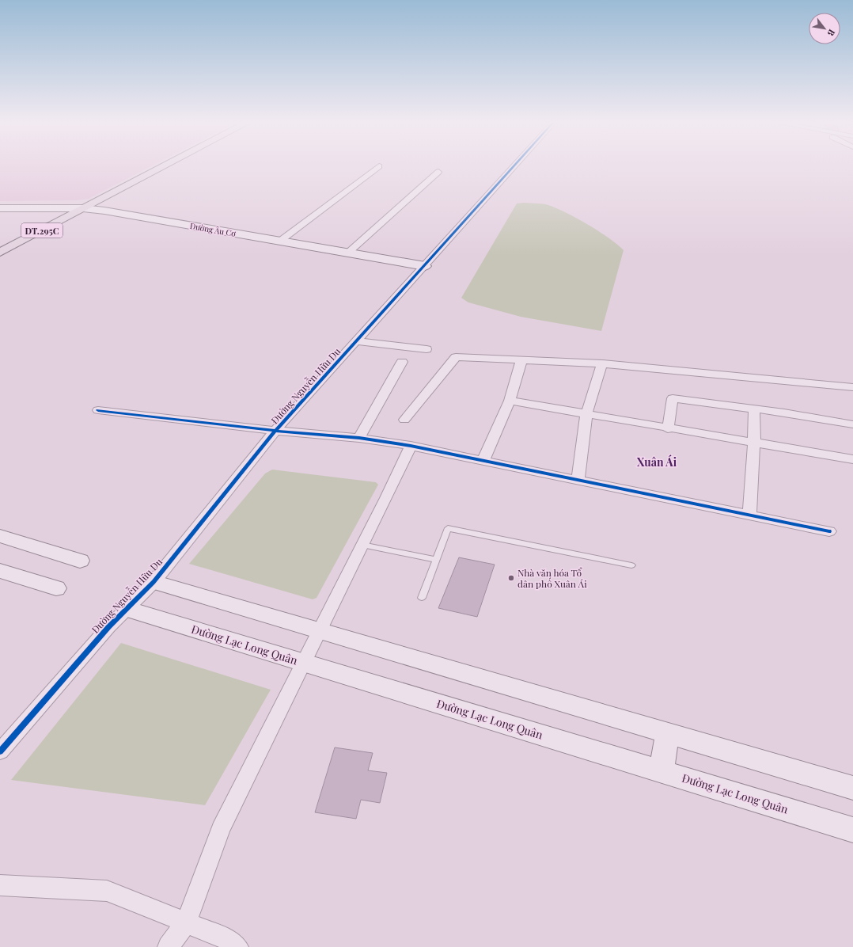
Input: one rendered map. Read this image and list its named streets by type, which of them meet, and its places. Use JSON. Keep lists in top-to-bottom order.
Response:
{
  "streets": {
    "main road": ["Đường Âu Cơ", "ĐT.295C", "Đường Lạc Long Quân"],
    "street": ["Đường Nguyễn Hữu Du"]
  },
  "crossings": [
    ["Đường Âu Cơ", "ĐT.295C"],
    ["Đường Âu Cơ", "Đường Nguyễn Hữu Du"],
    ["Đường Nguyễn Hữu Du", "Đường Lạc Long Quân"]
  ],
  "districts": ["Xuân Ái"],
  "places": ["Nhà văn hóa Tổ dân phố Xuân Ái"],
  "north": "bottom right"
}
